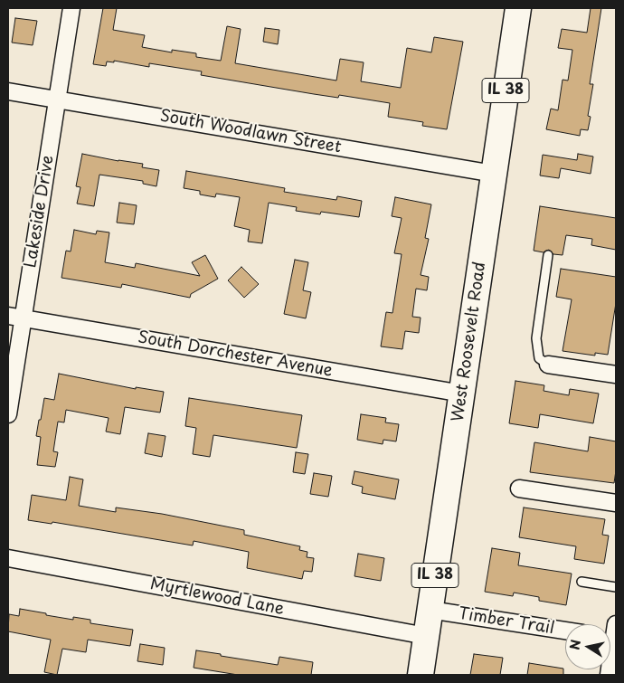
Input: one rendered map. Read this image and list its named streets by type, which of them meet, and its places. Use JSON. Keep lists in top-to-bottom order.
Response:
{
  "streets": {
    "main road": ["IL 38", "West Roosevelt Road"],
    "street": [
      "South Woodlawn Street",
      "Lakeside Drive",
      "South Dorchester Avenue",
      "Myrtlewood Lane",
      "Timber Trail"
    ]
  },
  "crossings": [
    ["South Woodlawn Street", "Lakeside Drive"],
    ["South Woodlawn Street", "West Roosevelt Road"],
    ["Lakeside Drive", "South Dorchester Avenue"],
    ["West Roosevelt Road", "South Dorchester Avenue"],
    ["West Roosevelt Road", "Myrtlewood Lane"],
    ["West Roosevelt Road", "Timber Trail"]
  ],
  "north": "left"
}
